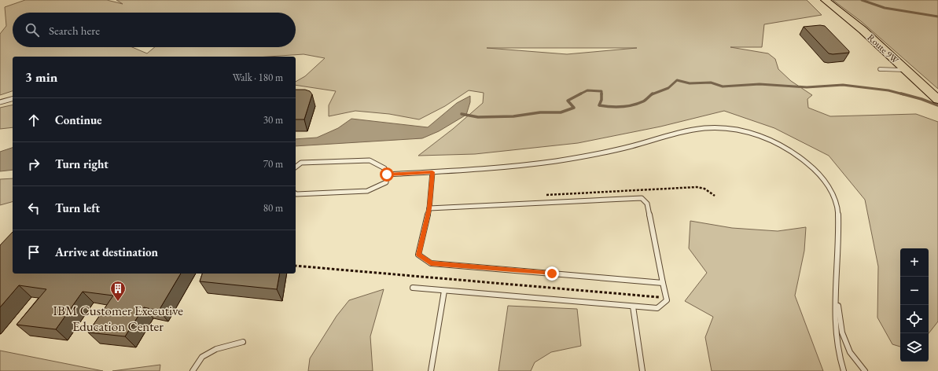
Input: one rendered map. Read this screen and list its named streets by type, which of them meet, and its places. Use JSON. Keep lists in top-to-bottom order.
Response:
{
  "streets": {
    "main road": ["Route 9W"]
  },
  "places": {
    "building": ["IBM Customer Executive Education Center"]
  },
  "page": {
    "search": "Search here",
    "heading": ["3 min", "Walk · 180 m"],
    "list": [
      ["Continue", "30 m"],
      ["Turn right", "70 m"],
      ["Turn left", "80 m"],
      "Arrive at destination"
    ],
    "map_buttons": ["+", "−"]
  }
}
